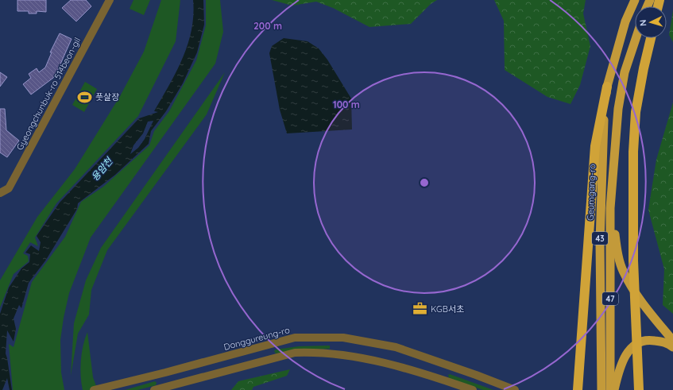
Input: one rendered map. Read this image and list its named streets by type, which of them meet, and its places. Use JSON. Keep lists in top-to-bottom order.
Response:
{
  "streets": {
    "highway": ["Geumgang-ro", "43", "47"],
    "street": ["Gyeongchunbuk-ro 514beon-gil", "Donggureung-ro"]
  },
  "crossings": [
    ["43", "47"]
  ],
  "water": ["용암천"],
  "places": {
    "sports": ["풋살장"],
    "office": ["KGB서초"]
  },
  "north": "left",
  "rings": ["200 m", "100 m"]
}
